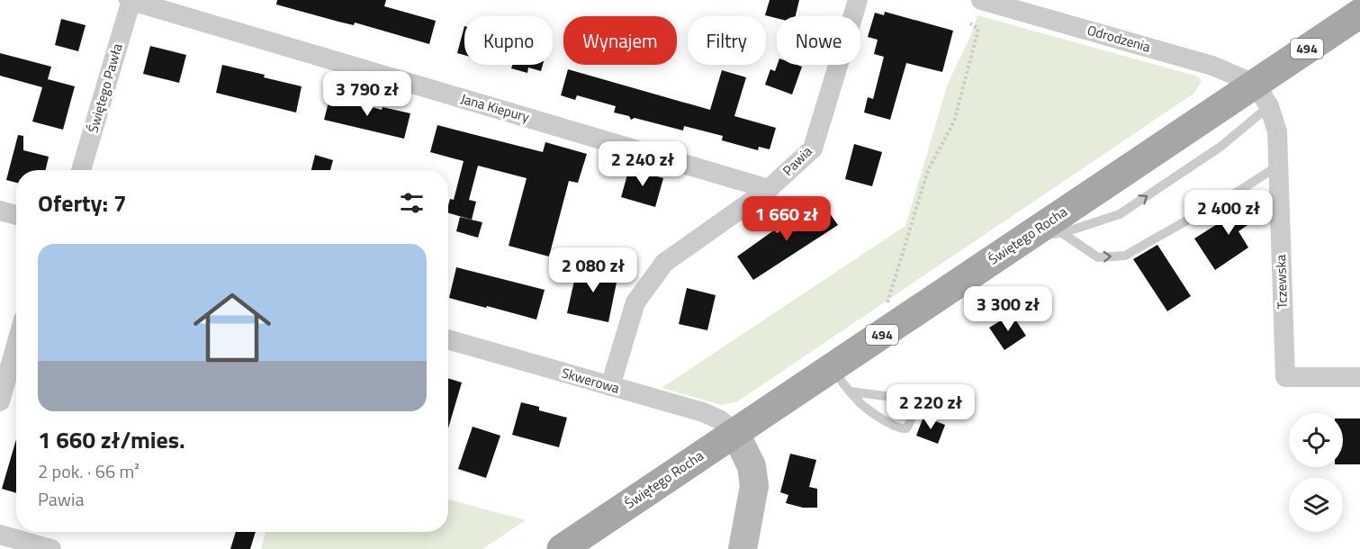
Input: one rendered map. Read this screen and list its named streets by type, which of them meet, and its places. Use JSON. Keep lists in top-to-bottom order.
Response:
{
  "streets": {
    "main road": ["494", "Świętego Rocha"],
    "street": [
      "Odrodzenia",
      "Świętego Pawła",
      "Jana Kiepury",
      "Pawia",
      "Tczewska",
      "Skwerowa"
    ]
  },
  "crossings": [
    ["Odrodzenia", "Świętego Rocha"],
    ["Odrodzenia", "Tczewska"],
    ["Świętego Pawła", "Jana Kiepury"],
    ["Jana Kiepury", "Pawia"],
    ["Pawia", "Skwerowa"],
    ["Świętego Rocha", "Tczewska"],
    ["Świętego Rocha", "Skwerowa"]
  ],
  "page": {
    "chip": [
      "Kupno",
      "Wynajem",
      "Filtry",
      "Nowe"
    ],
    "price": [
      "3 790 zł",
      "2 240 zł",
      "2 400 zł",
      "1 660 zł",
      "2 080 zł",
      "3 300 zł",
      "2 220 zł"
    ],
    "heading": "Oferty: 7",
    "list": [
      {
        "name": "1 660 zł/mies.",
        "note": "2 pok. · 66 m² · Pawia"
      }
    ]
  }
}
